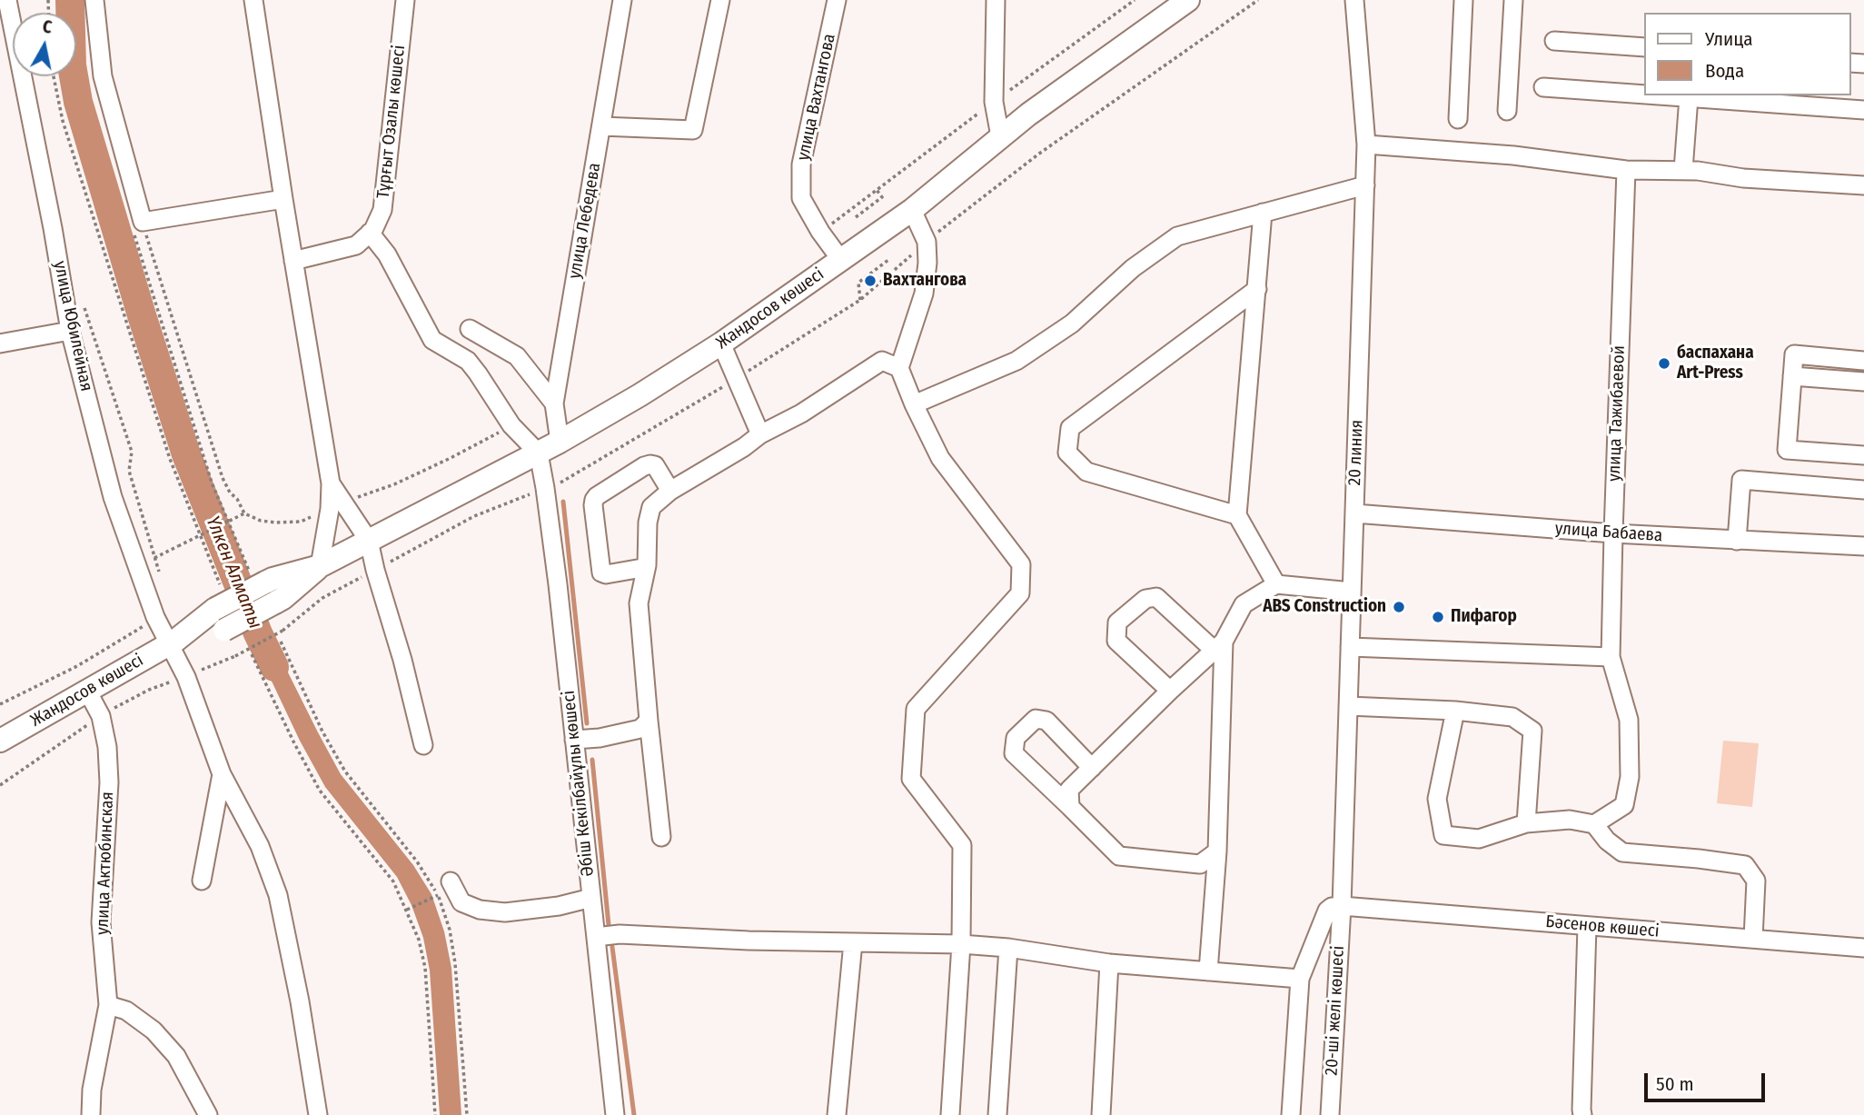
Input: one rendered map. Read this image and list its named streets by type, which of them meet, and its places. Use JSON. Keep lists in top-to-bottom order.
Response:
{
  "streets": {
    "main road": ["Жандосов көшесі"],
    "street": [
      "улица Вахтангова",
      "Тұрғыт Озалы көшесі",
      "улица Лебедева",
      "улица Юбилейная",
      "улица Тажибаевой",
      "20 линия",
      "улица Бабаева",
      "Әбіш Кекілбайұлы көшесі",
      "улица Актюбинская",
      "Бәсенов көшесі",
      "20-ші желі көшесі"
    ]
  },
  "crossings": [
    ["улица Вахтангова", "Жандосов көшесі"],
    ["улица Лебедева", "Жандосов көшесі"],
    ["Жандосов көшесі", "улица Юбилейная"],
    ["Жандосов көшесі", "Әбіш Кекілбайұлы көшесі"],
    ["Жандосов көшесі", "улица Актюбинская"],
    ["улица Тажибаевой", "улица Бабаева"],
    ["20 линия", "улица Бабаева"],
    ["20 линия", "Бәсенов көшесі"],
    ["20 линия", "20-ші желі көшесі"],
    ["Бәсенов көшесі", "20-ші желі көшесі"]
  ],
  "water": ["Үлкен Алматы"],
  "places": [
    "Вахтангова",
    "баспахана Art-Press",
    "ABS Construction",
    "Пифагор"
  ],
  "legend": ["Улица", "Вода"],
  "scale_bar": "50 m",
  "north": "top"
}
